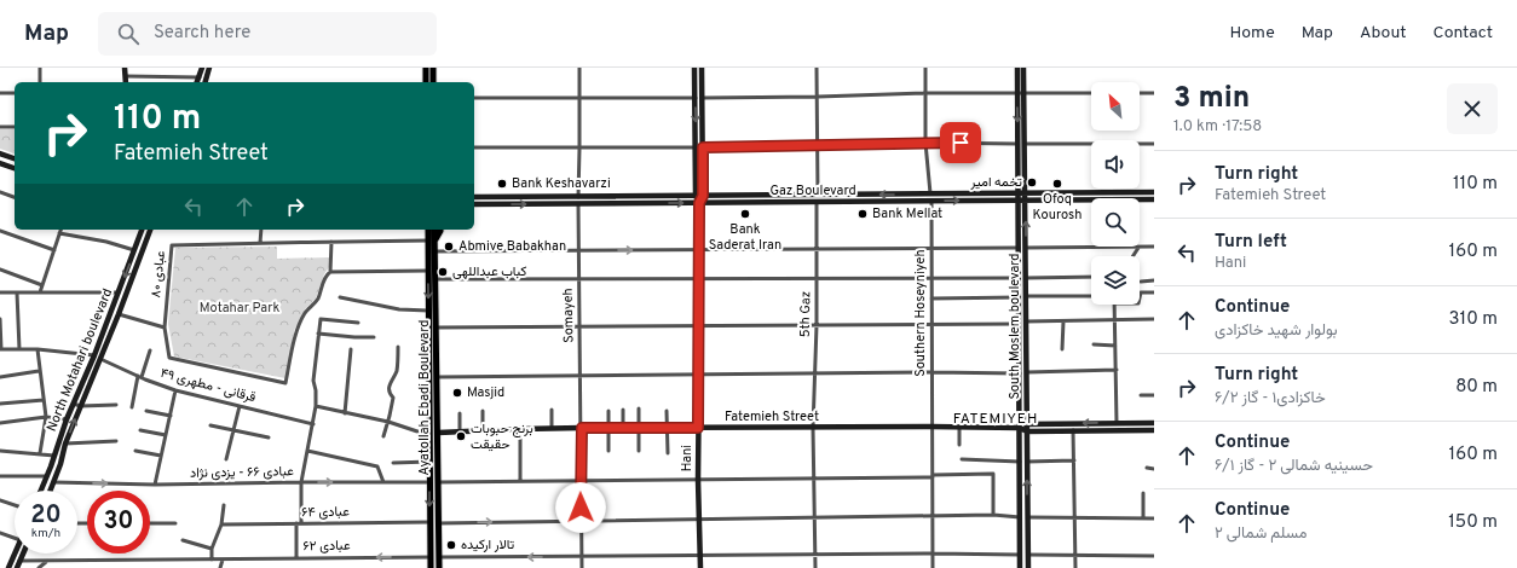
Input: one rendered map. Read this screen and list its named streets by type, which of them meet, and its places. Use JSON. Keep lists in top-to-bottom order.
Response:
{
  "streets": {
    "main road": [
      "Gaz Boulevard",
      "South Moslem boulevard",
      "North Motahari boulevard",
      "Ayatollah Ebadi Boulevard",
      "Fatemieh Street",
      "Hani"
    ],
    "street": [
      "عبادی ۸۰",
      "Southern Hoseyniyeh",
      "5th Gaz",
      "Somayeh",
      "قرقانی - مطهری ۴۹",
      "عبادی ۶۶ - یزدی نژاد",
      "عبادی ۶۴",
      "عبادی ۶۲"
    ]
  },
  "crossings": [
    ["Gaz Boulevard", "Southern Hoseyniyeh"],
    ["Gaz Boulevard", "5th Gaz"],
    ["Gaz Boulevard", "Somayeh"],
    ["Gaz Boulevard", "South Moslem boulevard"],
    ["Gaz Boulevard", "Hani"],
    ["عبادی ۸۰", "Ayatollah Ebadi Boulevard"],
    ["Southern Hoseyniyeh", "Fatemieh Street"],
    ["5th Gaz", "Fatemieh Street"],
    ["Somayeh", "Fatemieh Street"],
    ["South Moslem boulevard", "Fatemieh Street"],
    ["North Motahari boulevard", "قرقانی - مطهری ۴۹"],
    ["North Motahari boulevard", "عبادی ۶۶ - یزدی نژاد"],
    ["Ayatollah Ebadi Boulevard", "Fatemieh Street"],
    ["Ayatollah Ebadi Boulevard", "عبادی ۶۶ - یزدی نژاد"],
    ["Ayatollah Ebadi Boulevard", "عبادی ۶۴"],
    ["Ayatollah Ebadi Boulevard", "عبادی ۶۲"],
    ["Fatemieh Street", "Hani"]
  ],
  "one_way": ["عبادی ۶۶ - یزدی نژاد"],
  "districts": ["FATEMIYEH"],
  "parks": ["Motahar Park"],
  "places": [
    "تخمه امیر",
    "Bank Keshavarzi",
    "Ofoq Kourosh",
    "Bank Saderat Iran",
    "Bank Mellat",
    "Abmive Babakhan",
    "کباب عبداللهی",
    "Masjid",
    "برنج حبوبات حقیقت",
    "تالار ارکیده"
  ],
  "north": "top left",
  "page": {
    "header": "Map",
    "search": "Search here",
    "nav": [
      "Home",
      "Map",
      "About",
      "Contact"
    ],
    "heading": ["3 min", "1.0 km · 17:58"],
    "turn": ["110 m", "Fatemieh Street"],
    "list": [
      {
        "name": "Turn right",
        "note": "Fatemieh Street",
        "value": "110 m"
      },
      {
        "name": "Turn left",
        "note": "Hani",
        "value": "160 m"
      },
      {
        "name": "Continue",
        "note": "بولوار شهید خاکزادی",
        "value": "310 m"
      },
      {
        "name": "Turn right",
        "note": "خاکزادی۱ - گاز ۶/۲",
        "value": "80 m"
      },
      {
        "name": "Continue",
        "note": "حسینیه شمالی ۲ - گاز ۶/۱",
        "value": "160 m"
      },
      {
        "name": "Continue",
        "note": "مسلم شمالی ۲",
        "value": "150 m"
      }
    ],
    "speed": "20 km/h",
    "limit": "30"
  }
}
